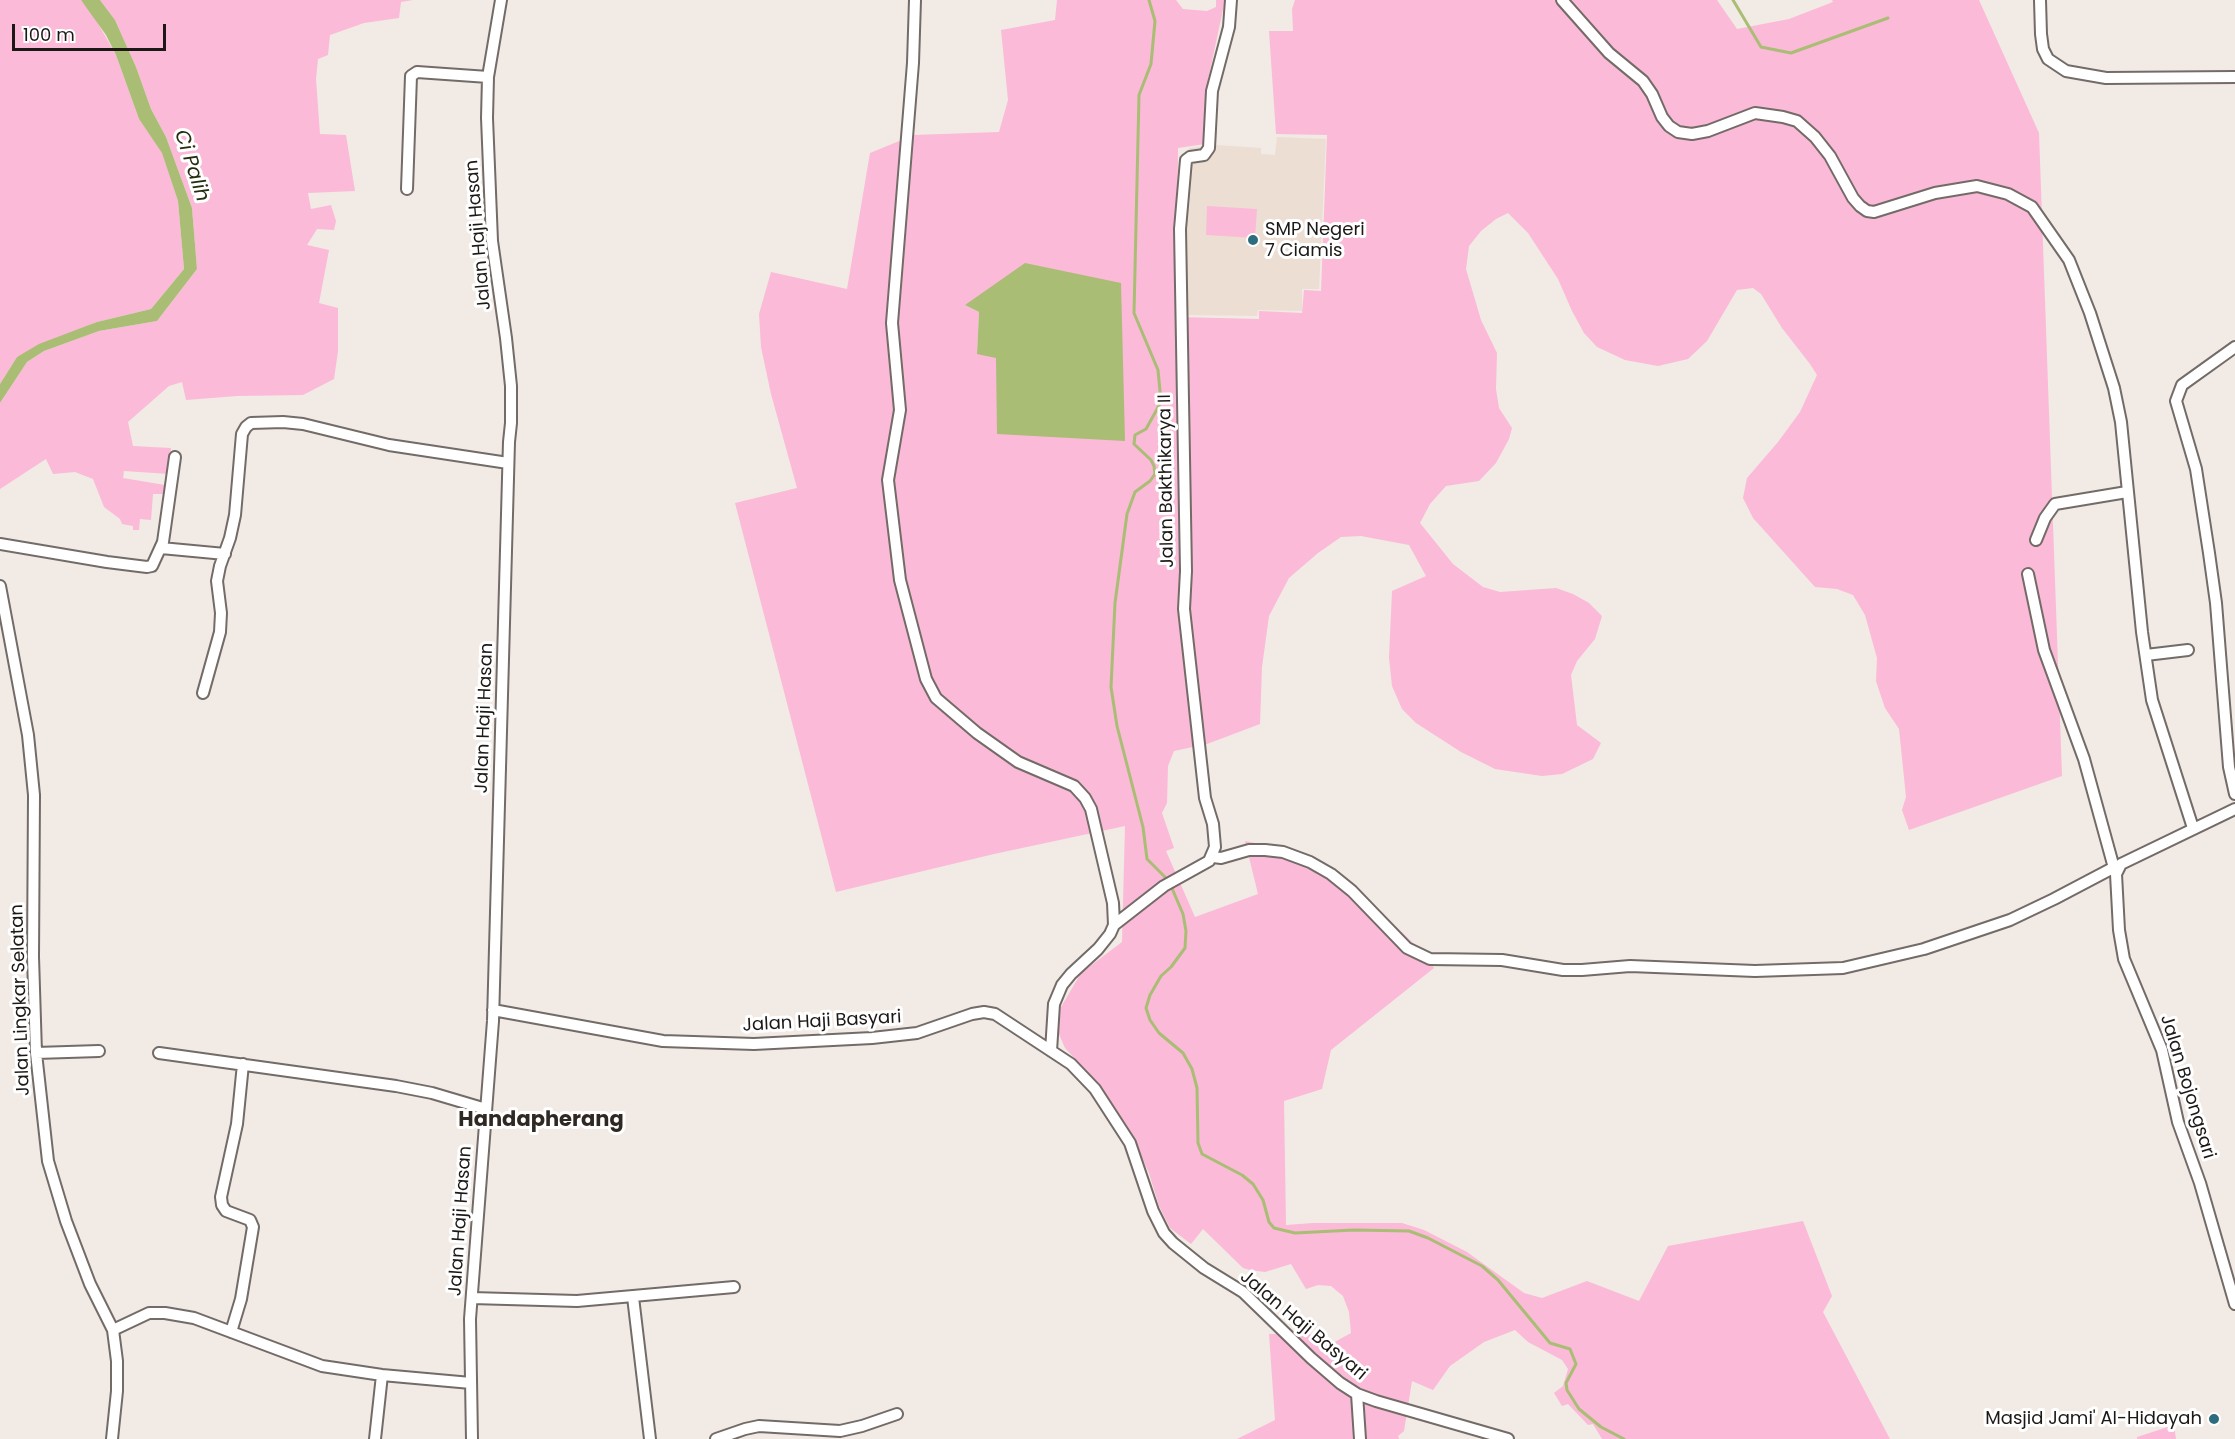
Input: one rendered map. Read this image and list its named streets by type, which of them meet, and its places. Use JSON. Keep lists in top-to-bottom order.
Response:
{
  "streets": {
    "street": [
      "Jalan Haji Hasan",
      "Jalan Bakthikarya II",
      "Jalan Lingkar Selatan",
      "Jalan Haji Basyari",
      "Jalan Bojongsari"
    ]
  },
  "crossings": [
    ["Jalan Haji Hasan", "Jalan Haji Basyari"]
  ],
  "districts": ["Handapherang"],
  "water": ["Ci Palih"],
  "places": ["SMP Negeri 7 Ciamis", "Masjid Jami' Al-Hidayah"],
  "scale_bar": "100 m"
}
